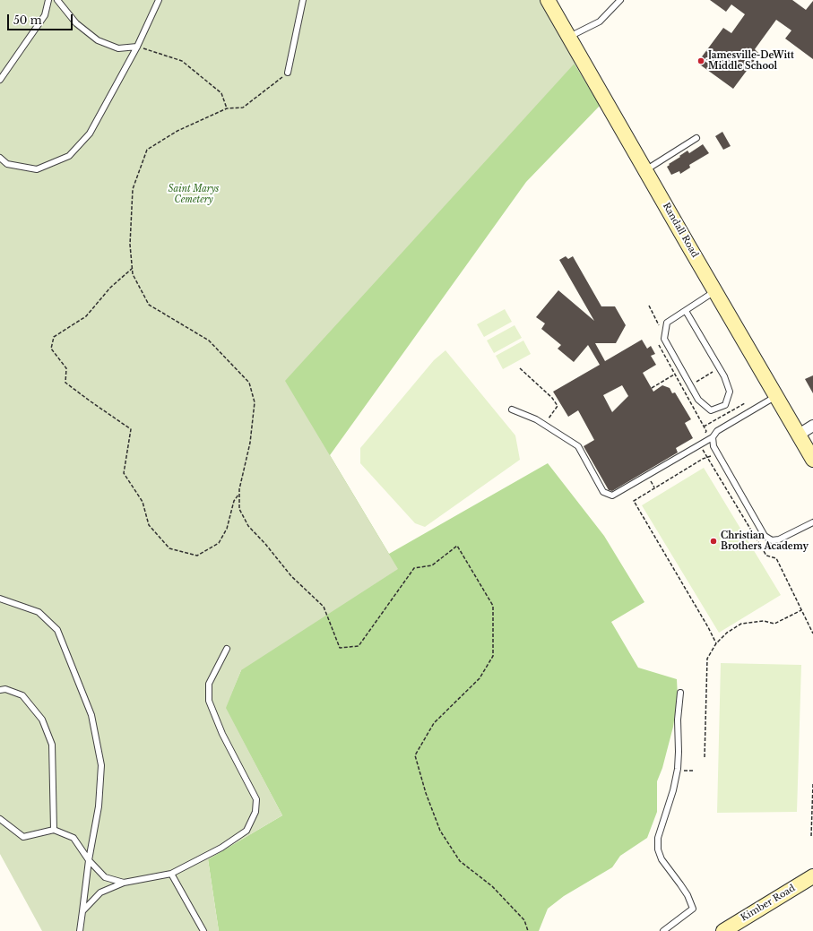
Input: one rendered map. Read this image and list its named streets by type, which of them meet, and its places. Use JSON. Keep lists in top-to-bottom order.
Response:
{
  "streets": {
    "street": ["Randall Road", "Kimber Road"]
  },
  "parks": ["Saint Marys Cemetery"],
  "places": ["Jamesville-DeWitt Middle School", "Christian Brothers Academy"],
  "scale_bar": "50 m"
}
